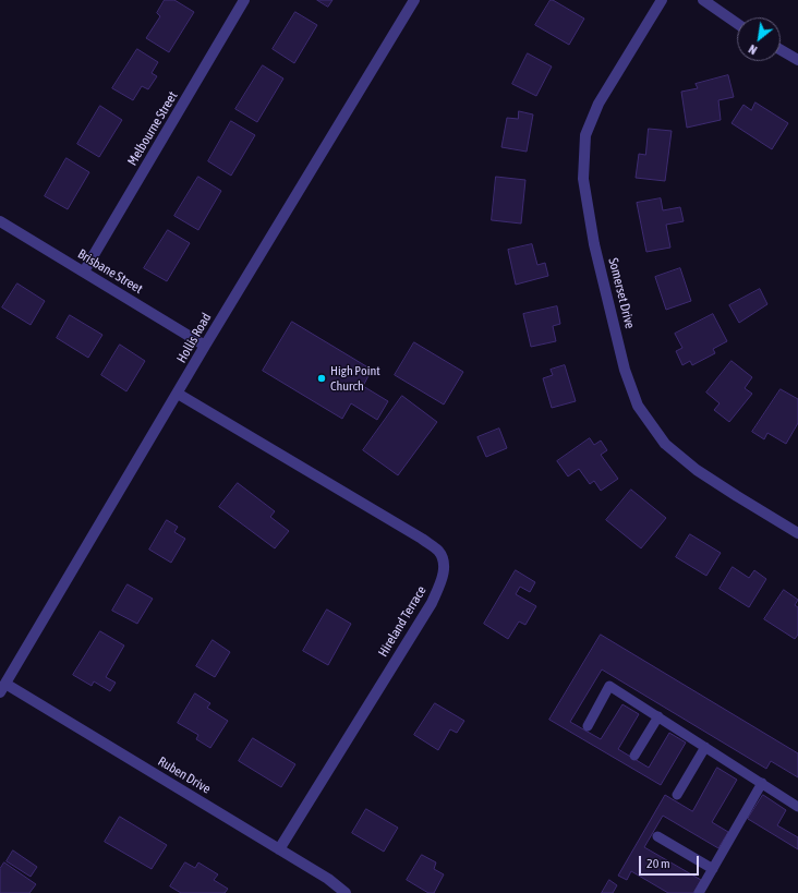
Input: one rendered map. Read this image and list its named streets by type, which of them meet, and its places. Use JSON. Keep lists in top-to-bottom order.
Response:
{
  "streets": {
    "street": [
      "Melbourne Street",
      "Brisbane Street",
      "Somerset Drive",
      "Hollis Road",
      "Hireland Terrace",
      "Ruben Drive"
    ]
  },
  "crossings": [
    ["Melbourne Street", "Brisbane Street"],
    ["Brisbane Street", "Hollis Road"],
    ["Hollis Road", "Hireland Terrace"],
    ["Hollis Road", "Ruben Drive"],
    ["Hireland Terrace", "Ruben Drive"]
  ],
  "places": ["High Point Church"],
  "scale_bar": "20 m",
  "north": "bottom left"
}
